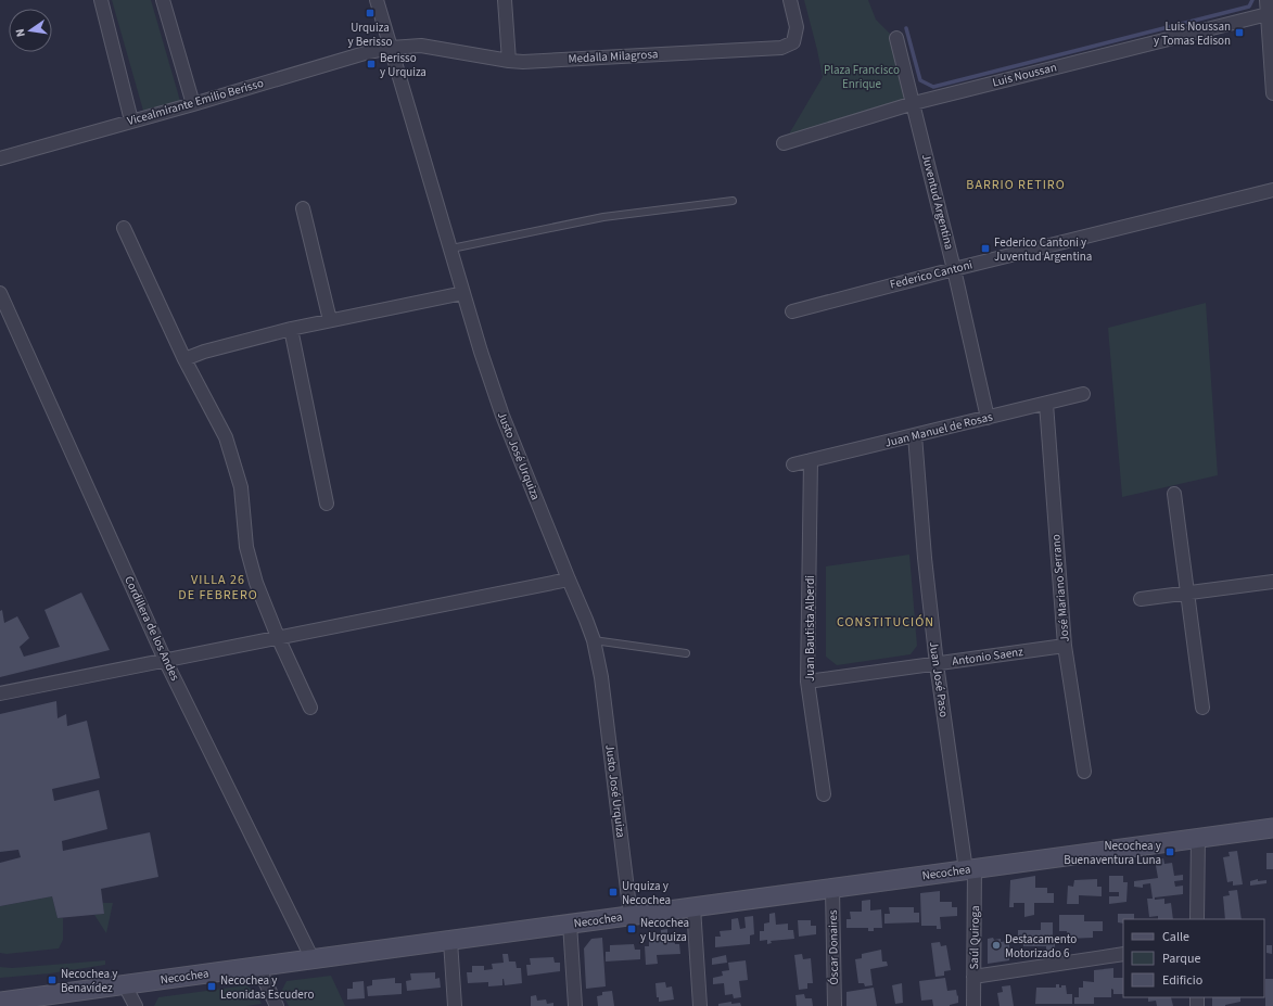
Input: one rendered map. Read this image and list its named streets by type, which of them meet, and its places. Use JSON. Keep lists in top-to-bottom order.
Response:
{
  "streets": {
    "main road": ["Necochea"],
    "street": [
      "Medalla Milagrosa",
      "Luis Noussan",
      "Vicealmirante Emilio Berisso",
      "Juventud Argentina",
      "Federico Cantoni",
      "Juan Manuel de Rosas",
      "Justo José Urquiza",
      "José Mariano Serrano",
      "Cordillera de los Andes",
      "Juan Bautista Alberdi",
      "Antonio Saenz",
      "Juan José Paso",
      "Saúl Quiroga",
      "Óscar Donaires"
    ]
  },
  "crossings": [
    ["Medalla Milagrosa", "Vicealmirante Emilio Berisso"],
    ["Medalla Milagrosa", "Justo José Urquiza"],
    ["Luis Noussan", "Juventud Argentina"],
    ["Vicealmirante Emilio Berisso", "Justo José Urquiza"],
    ["Juventud Argentina", "Federico Cantoni"],
    ["Juventud Argentina", "Juan Manuel de Rosas"],
    ["Juan Manuel de Rosas", "José Mariano Serrano"],
    ["Juan Manuel de Rosas", "Juan Bautista Alberdi"],
    ["Juan Manuel de Rosas", "Juan José Paso"],
    ["Justo José Urquiza", "Necochea"],
    ["José Mariano Serrano", "Antonio Saenz"],
    ["Cordillera de los Andes", "Necochea"],
    ["Juan Bautista Alberdi", "Antonio Saenz"],
    ["Antonio Saenz", "Juan José Paso"],
    ["Juan José Paso", "Necochea"],
    ["Juan José Paso", "Saúl Quiroga"],
    ["Necochea", "Saúl Quiroga"],
    ["Necochea", "Óscar Donaires"]
  ],
  "districts": ["BARRIO RETIRO", "VILLA 26 DE FEBRERO", "CONSTITUCIÓN"],
  "parks": ["Plaza Francisco Enrique"],
  "places": {
    "transit": [
      "Urquiza y Berisso",
      "Luis Noussan y Tomas Edison",
      "Berisso y Urquiza",
      "Federico Cantoni y Juventud Argentina",
      "Necochea y Buenaventura Luna",
      "Urquiza y Necochea",
      "Necochea y Urquiza",
      "Necochea y Benavídez",
      "Necochea y Leonidas Escudero"
    ],
    "other": ["Destacamento Motorizado 6"]
  },
  "legend": ["Calle", "Parque", "Edificio"],
  "north": "left"
}
